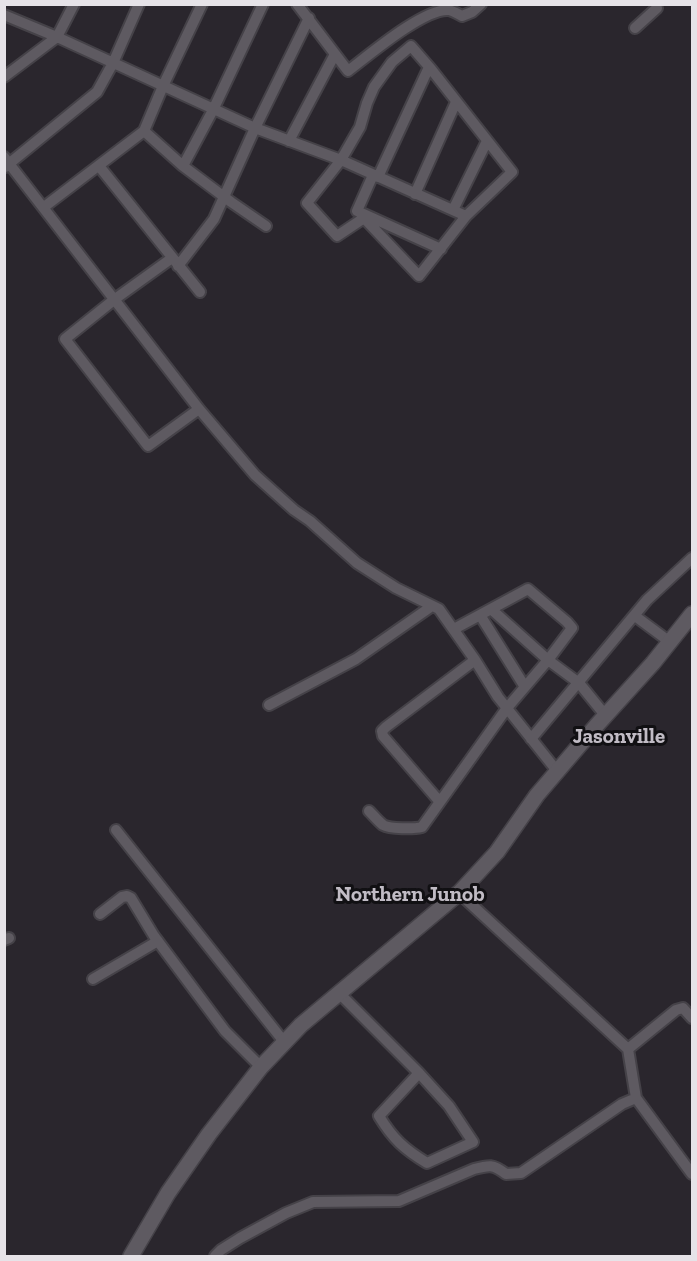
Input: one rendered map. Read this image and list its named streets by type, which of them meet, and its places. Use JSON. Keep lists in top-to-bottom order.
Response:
{
  "districts": ["Jasonville", "Northern Junob"]
}
